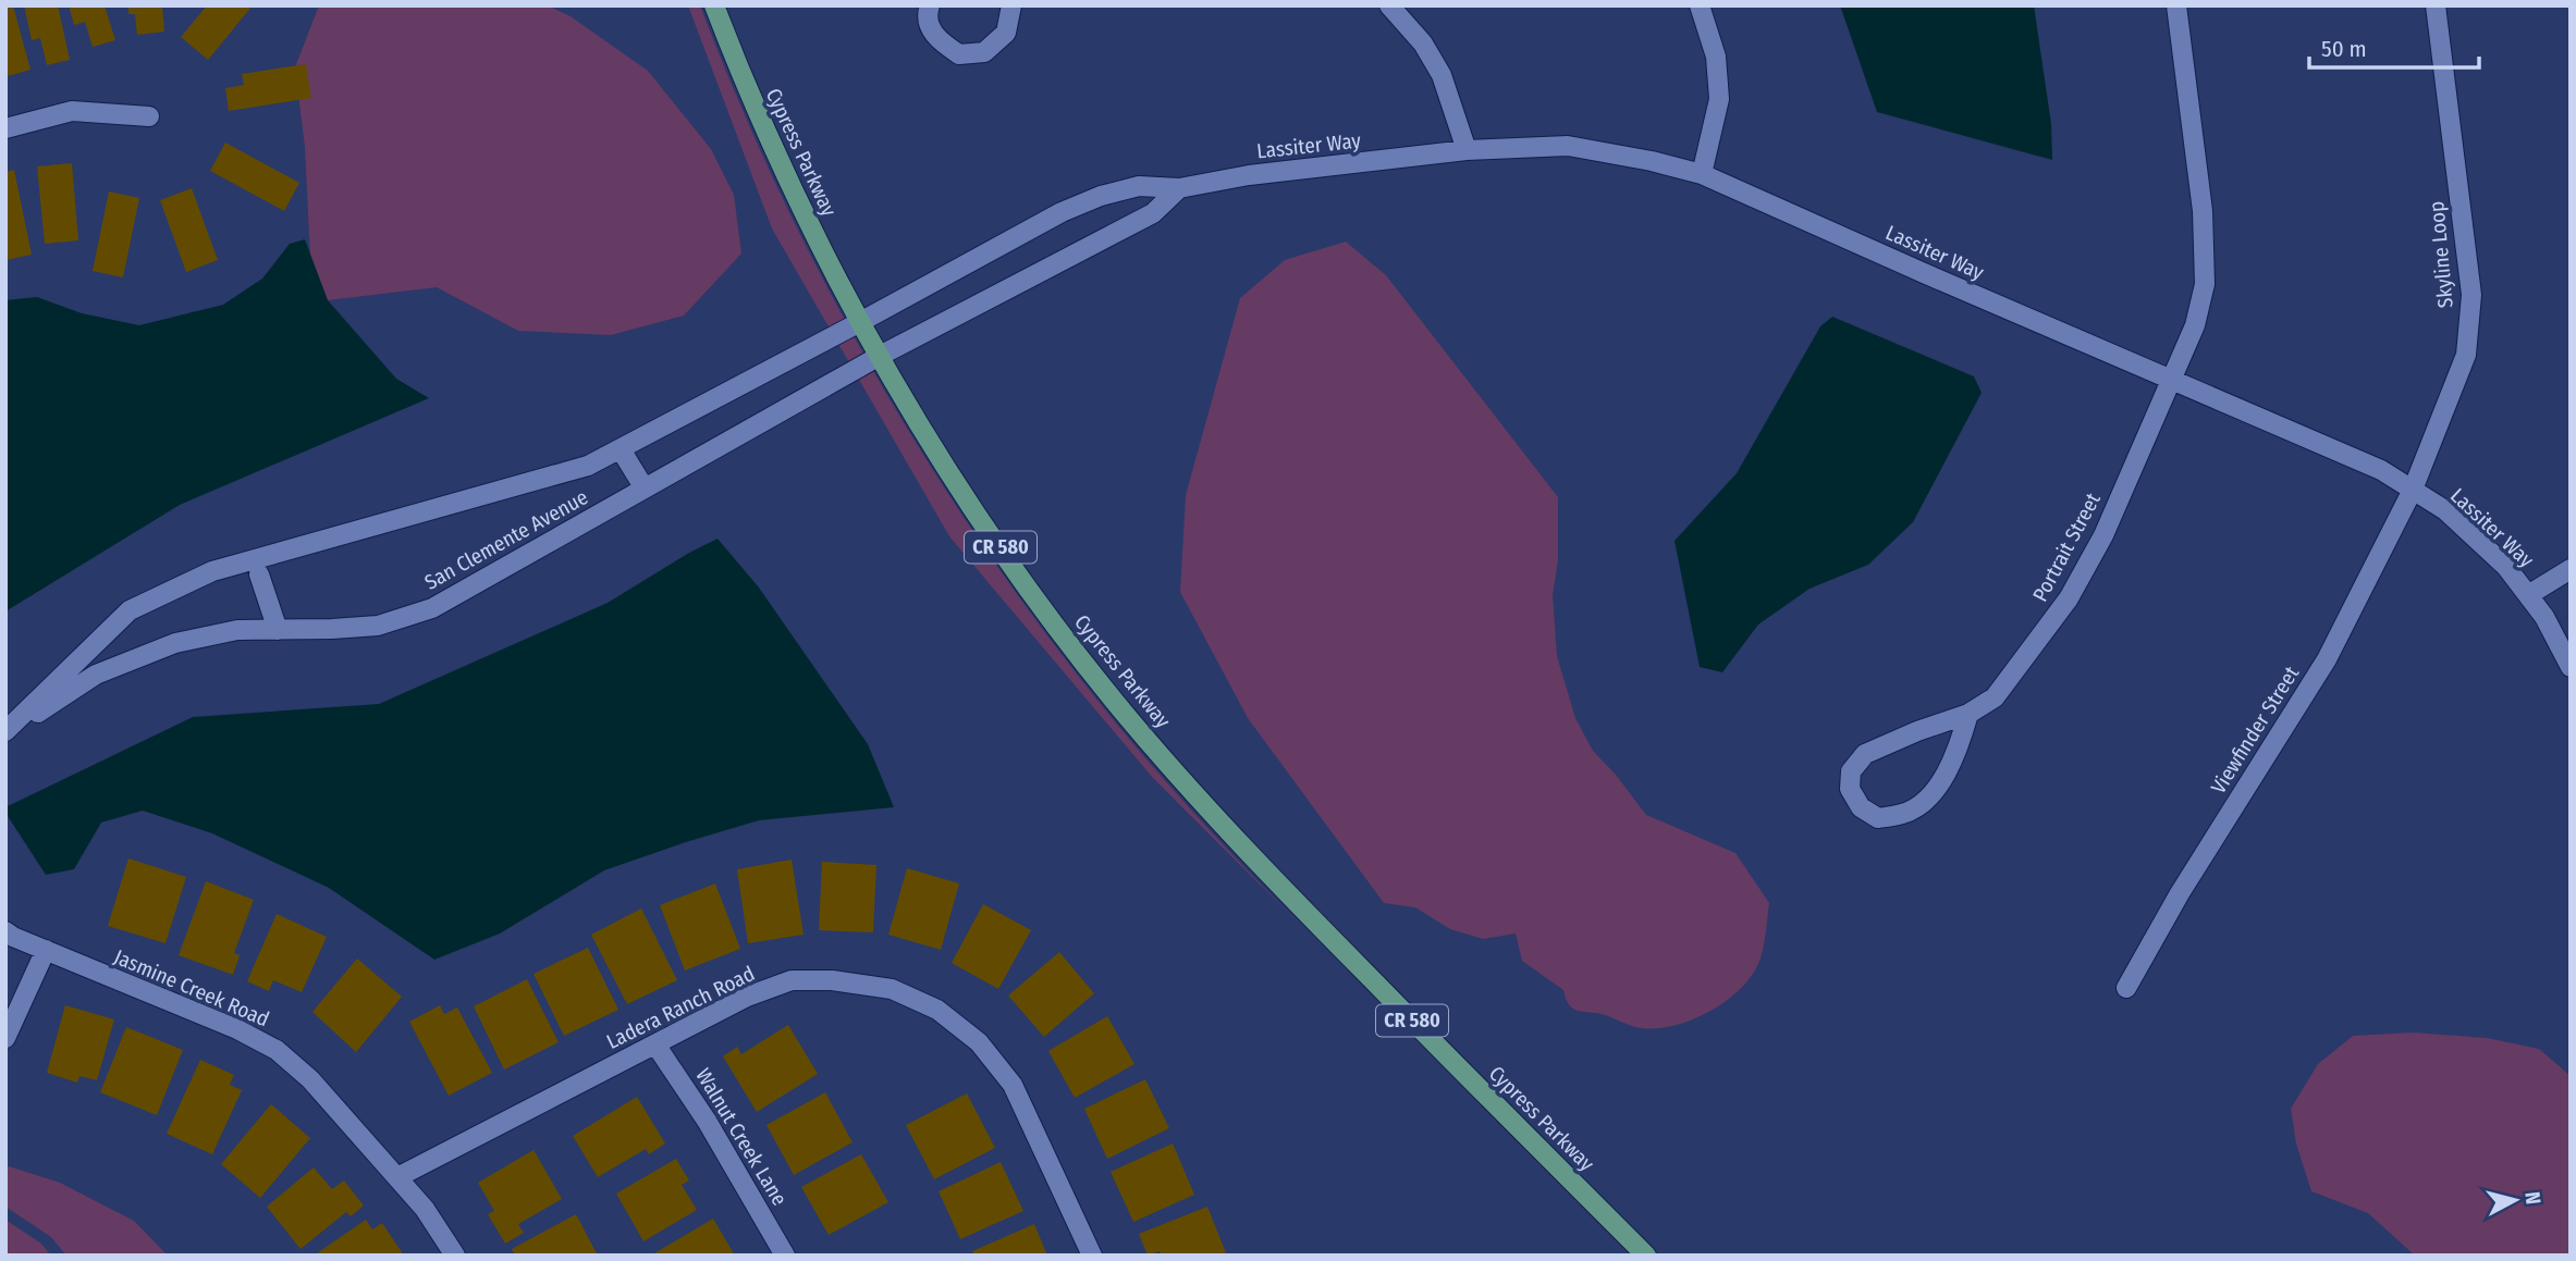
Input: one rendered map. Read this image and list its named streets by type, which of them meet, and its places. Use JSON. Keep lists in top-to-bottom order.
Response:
{
  "streets": {
    "main road": ["Cypress Parkway", "CR 580"],
    "street": [
      "Lassiter Way",
      "Skyline Loop",
      "San Clemente Avenue",
      "Portrait Street",
      "Viewfinder Street",
      "Jasmine Creek Road",
      "Ladera Ranch Road",
      "Walnut Creek Lane"
    ]
  },
  "crossings": [
    ["Lassiter Way", "Cypress Parkway"],
    ["Lassiter Way", "Skyline Loop"],
    ["Lassiter Way", "San Clemente Avenue"],
    ["Lassiter Way", "Portrait Street"],
    ["Lassiter Way", "Viewfinder Street"],
    ["Cypress Parkway", "San Clemente Avenue"],
    ["Skyline Loop", "Viewfinder Street"],
    ["Jasmine Creek Road", "Ladera Ranch Road"],
    ["Ladera Ranch Road", "Walnut Creek Lane"]
  ],
  "scale_bar": "50 m",
  "north": "right"
}
